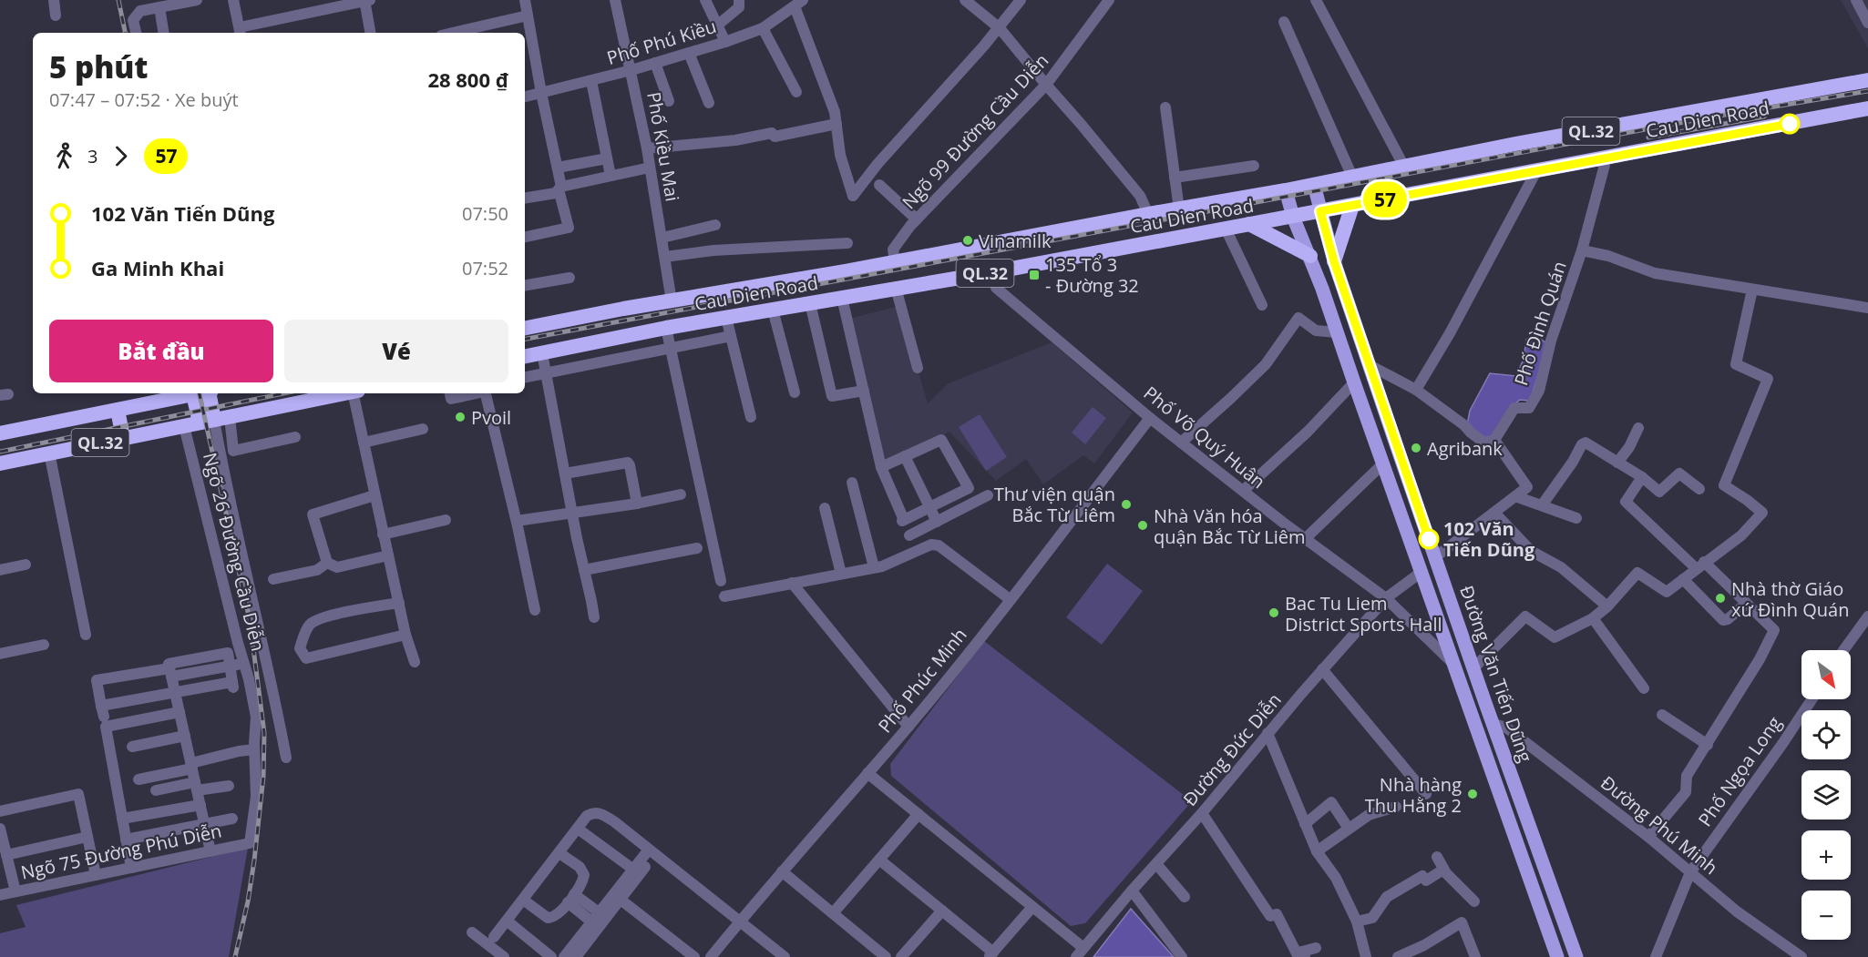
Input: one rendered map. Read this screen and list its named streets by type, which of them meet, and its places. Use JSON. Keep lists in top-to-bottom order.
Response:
{
  "streets": {
    "highway": ["Cau Dien Road", "QL.32"],
    "main road": ["Đường Văn Tiến Dũng"],
    "street": [
      "Phố Phú Kiều",
      "Ngõ 99 Đường Cầu Diễn",
      "Phố Kiều Mai",
      "Phố Đình Quán",
      "Phố Võ Quý Huân",
      "Ngõ 26 Đường Cầu Diễn",
      "Phố Phúc Minh",
      "Đường Đức Diễn",
      "Phố Ngọa Long",
      "Đường Phú Minh",
      "Ngõ 75 Đường Phú Diễn"
    ]
  },
  "crossings": [
    ["Phố Phú Kiều", "Phố Kiều Mai"],
    ["Cau Dien Road", "Ngõ 99 Đường Cầu Diễn"],
    ["Cau Dien Road", "Phố Kiều Mai"],
    ["Cau Dien Road", "Phố Đình Quán"],
    ["Cau Dien Road", "Phố Võ Quý Huân"],
    ["Cau Dien Road", "Đường Văn Tiến Dũng"],
    ["QL.32", "Ngõ 26 Đường Cầu Diễn"],
    ["Phố Võ Quý Huân", "Đường Văn Tiến Dũng"],
    ["Phố Võ Quý Huân", "Phố Phúc Minh"],
    ["Phố Võ Quý Huân", "Đường Đức Diễn"],
    ["Đường Văn Tiến Dũng", "Đường Đức Diễn"],
    ["Đường Văn Tiến Dũng", "Đường Phú Minh"],
    ["Phố Ngọa Long", "Đường Phú Minh"]
  ],
  "places": {
    "other": [
      "Vinamilk",
      "Pvoil",
      "Agribank",
      "Thư viện quận Bắc Từ Liêm",
      "Nhà Văn hóa quận Bắc Từ Liêm",
      "102 Văn Tiến Dũng",
      "Nhà thờ Giáo xứ Đình Quán",
      "Bac Tu Liem District Sports Hall",
      "Nhà hàng Thu Hằng 2"
    ],
    "transit": ["135 Tổ 3 - Đường 32"]
  },
  "lines": ["bus line 57"],
  "north": "bottom right",
  "page": {
    "on_map": "57",
    "heading": ["5 phút", "07:47 – 07:52 · Xe buýt", "28 800 ₫"],
    "legs": ["3", "57"],
    "list": [
      {
        "name": "102 Văn Tiến Dũng",
        "value": "07:50"
      },
      {
        "name": "Ga Minh Khai",
        "value": "07:52"
      }
    ],
    "buttons": ["Bắt đầu", "Vé"],
    "map_buttons": ["+", "−"]
  }
}
